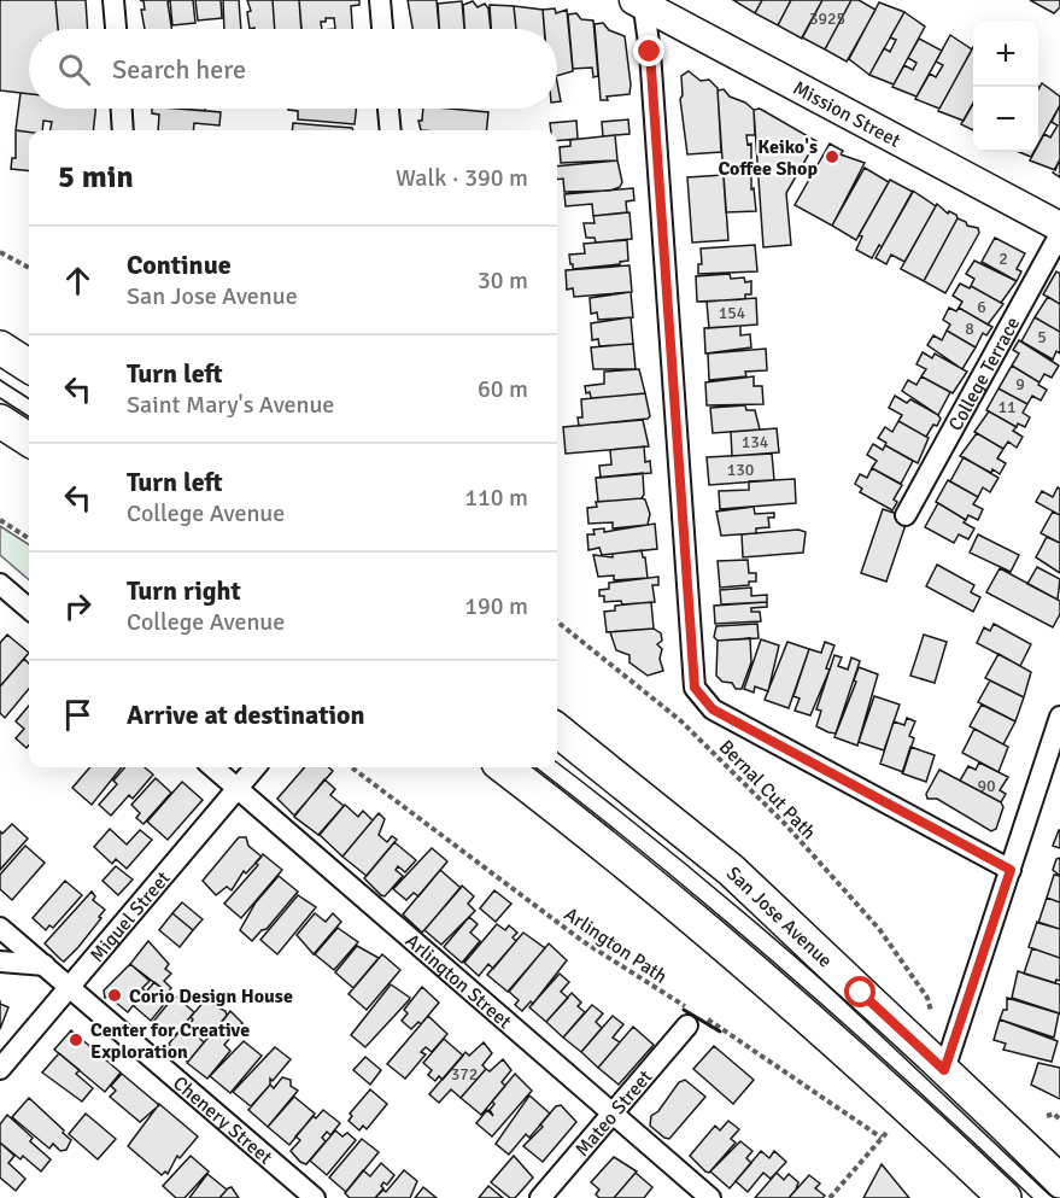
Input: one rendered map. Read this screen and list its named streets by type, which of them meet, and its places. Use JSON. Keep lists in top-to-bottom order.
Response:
{
  "streets": {
    "main road": ["Mission Street", "San Jose Avenue"],
    "street": [
      "College Terrace",
      "Miguel Street",
      "Arlington Street",
      "Mateo Street",
      "Chenery Street"
    ],
    "path": ["Bernal Cut Path", "Arlington Path"]
  },
  "crossings": [
    ["Miguel Street", "Arlington Street"],
    ["Miguel Street", "Chenery Street"],
    ["Arlington Street", "Mateo Street"]
  ],
  "places": ["Keiko's Coffee Shop", "Corio Design House", "Center for Creative Exploration"],
  "house_numbers": [
    "3925",
    "2",
    "6",
    "154",
    "8",
    "5",
    "9",
    "11",
    "134",
    "130",
    "90",
    "372"
  ],
  "page": {
    "map_buttons": ["+", "−"],
    "search": "Search here",
    "heading": ["5 min", "Walk · 390 m"],
    "list": [
      ["Continue", "San Jose Avenue", "30 m"],
      ["Turn left", "Saint Mary's Avenue", "60 m"],
      ["Turn left", "College Avenue", "110 m"],
      ["Turn right", "College Avenue", "190 m"],
      "Arrive at destination"
    ]
  }
}
